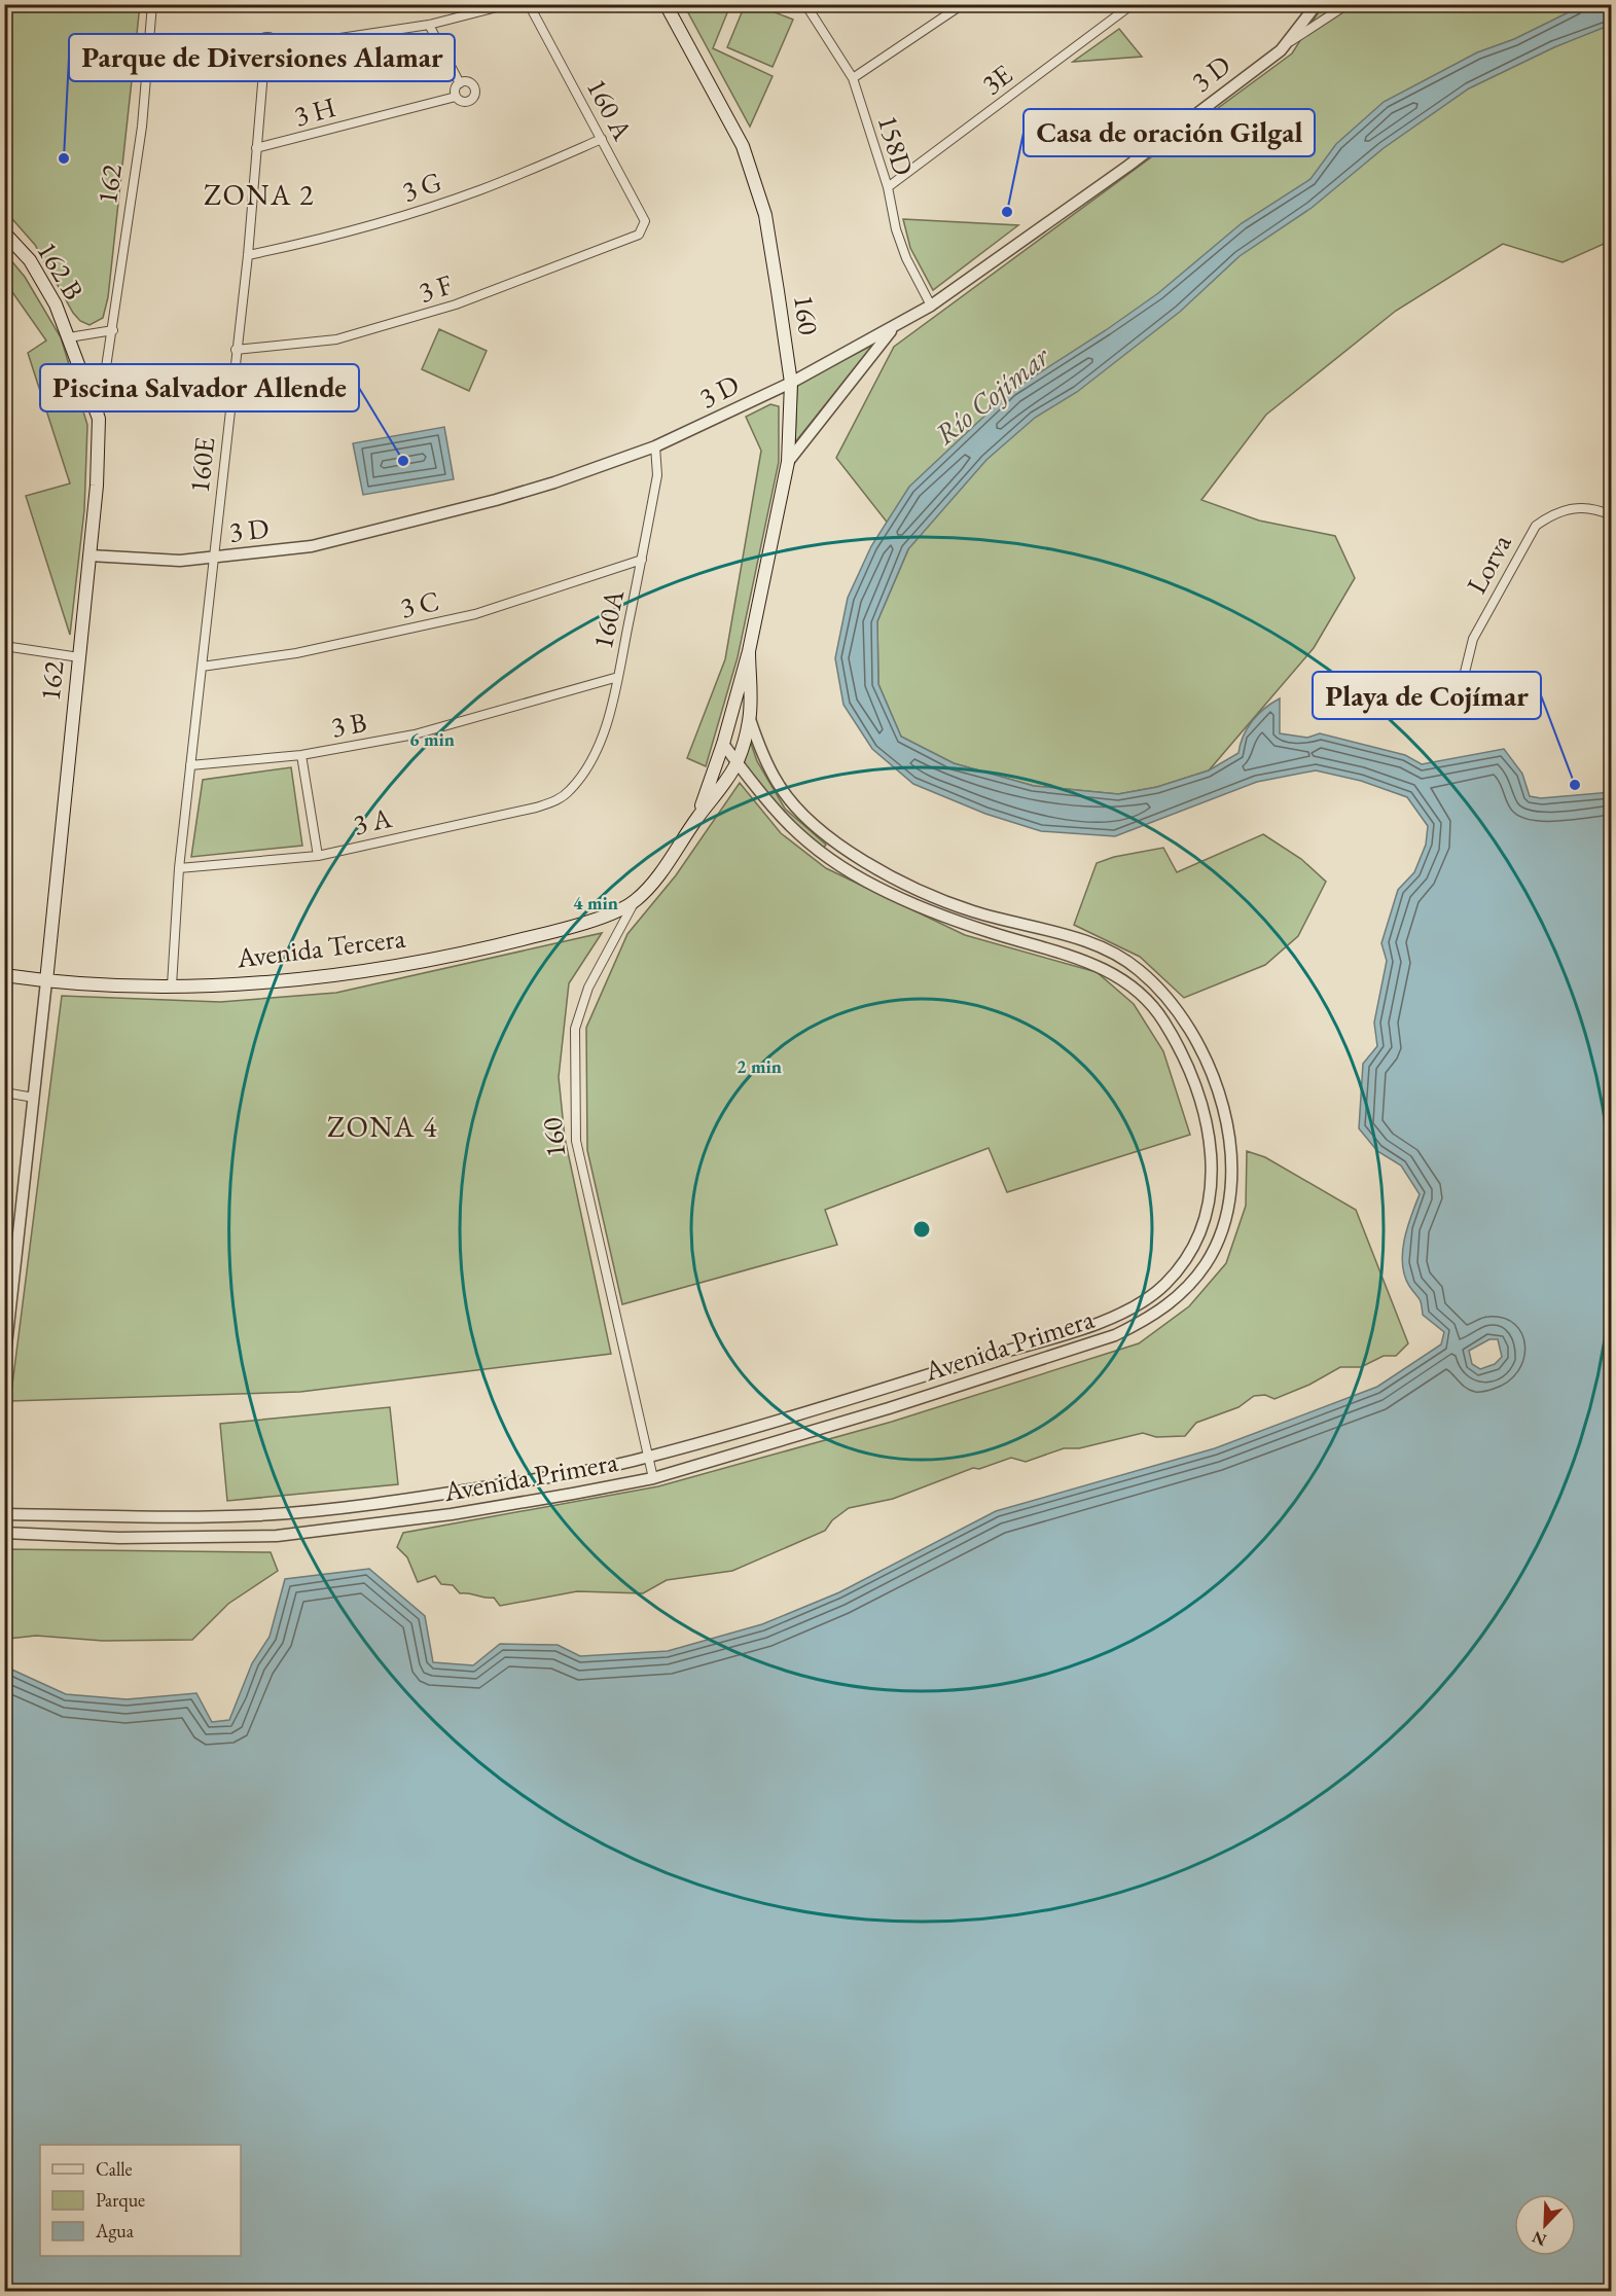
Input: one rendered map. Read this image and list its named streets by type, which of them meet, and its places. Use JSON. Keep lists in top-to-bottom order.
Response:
{
  "streets": {
    "main road": [
      "162",
      "162 B",
      "160",
      "Avenida Tercera"
    ],
    "street": [
      "3 D",
      "3E",
      "160 A",
      "3 H",
      "158D",
      "3 G",
      "3 F",
      "160E",
      "Lorva",
      "3 C",
      "160A",
      "3 B",
      "3 A",
      "Avenida Primera"
    ]
  },
  "crossings": [
    ["3 D", "158D"],
    ["3 D", "162"],
    ["3 D", "160"],
    ["3 D", "160E"],
    ["3 D", "160A"],
    ["3E", "158D"],
    ["160 A", "3 G"],
    ["160 A", "3 F"],
    ["3 H", "160E"],
    ["162", "162 B"],
    ["162", "Avenida Tercera"],
    ["3 G", "160E"],
    ["3 F", "160E"],
    ["160", "Avenida Tercera"],
    ["160", "Avenida Primera"],
    ["160E", "3 C"],
    ["160E", "3 B"],
    ["160E", "3 A"],
    ["160E", "Avenida Tercera"],
    ["3 C", "160A"],
    ["160A", "3 B"],
    ["160A", "3 A"]
  ],
  "districts": ["ZONA 2", "ZONA 4"],
  "water": ["Río Cojímar"],
  "places": [
    "Parque de Diversiones Alamar",
    "Casa de oración Gilgal",
    "Piscina Salvador Allende",
    "Playa de Cojímar"
  ],
  "legend": ["Calle", "Parque", "Agua"],
  "north": "bottom left",
  "rings": ["6 min", "4 min", "2 min"]
}
